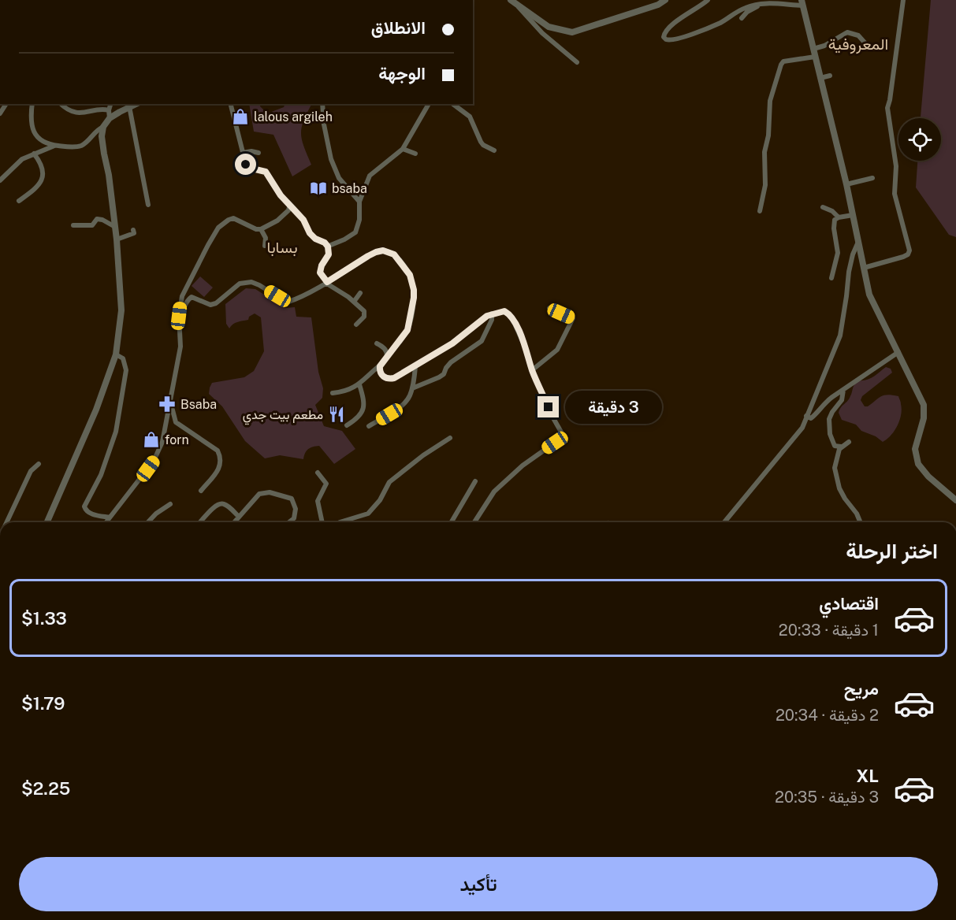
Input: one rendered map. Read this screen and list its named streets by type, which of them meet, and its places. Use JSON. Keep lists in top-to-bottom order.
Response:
{
  "districts": ["المعروفية", "بسابا"],
  "places": {
    "shop": ["lalous argileh", "forn"],
    "library": ["bsaba"],
    "pharmacy": ["Bsaba"],
    "restaurant": ["مطعم بيت جدي"]
  },
  "page": {
    "banner": ["الانطلاق", "الوجهة"],
    "bubble": "3 دقيقة",
    "heading": "اختر الرحلة",
    "list": [
      {
        "name": "اقتصادي",
        "note": "1 دقيقة · 20:33",
        "value": "$1.33"
      },
      {
        "name": "مريح",
        "note": "2 دقيقة · 20:34",
        "value": "$1.79"
      },
      {
        "name": "XL",
        "note": "3 دقيقة · 20:35",
        "value": "$2.25"
      }
    ],
    "buttons": "تأكيد"
  }
}
